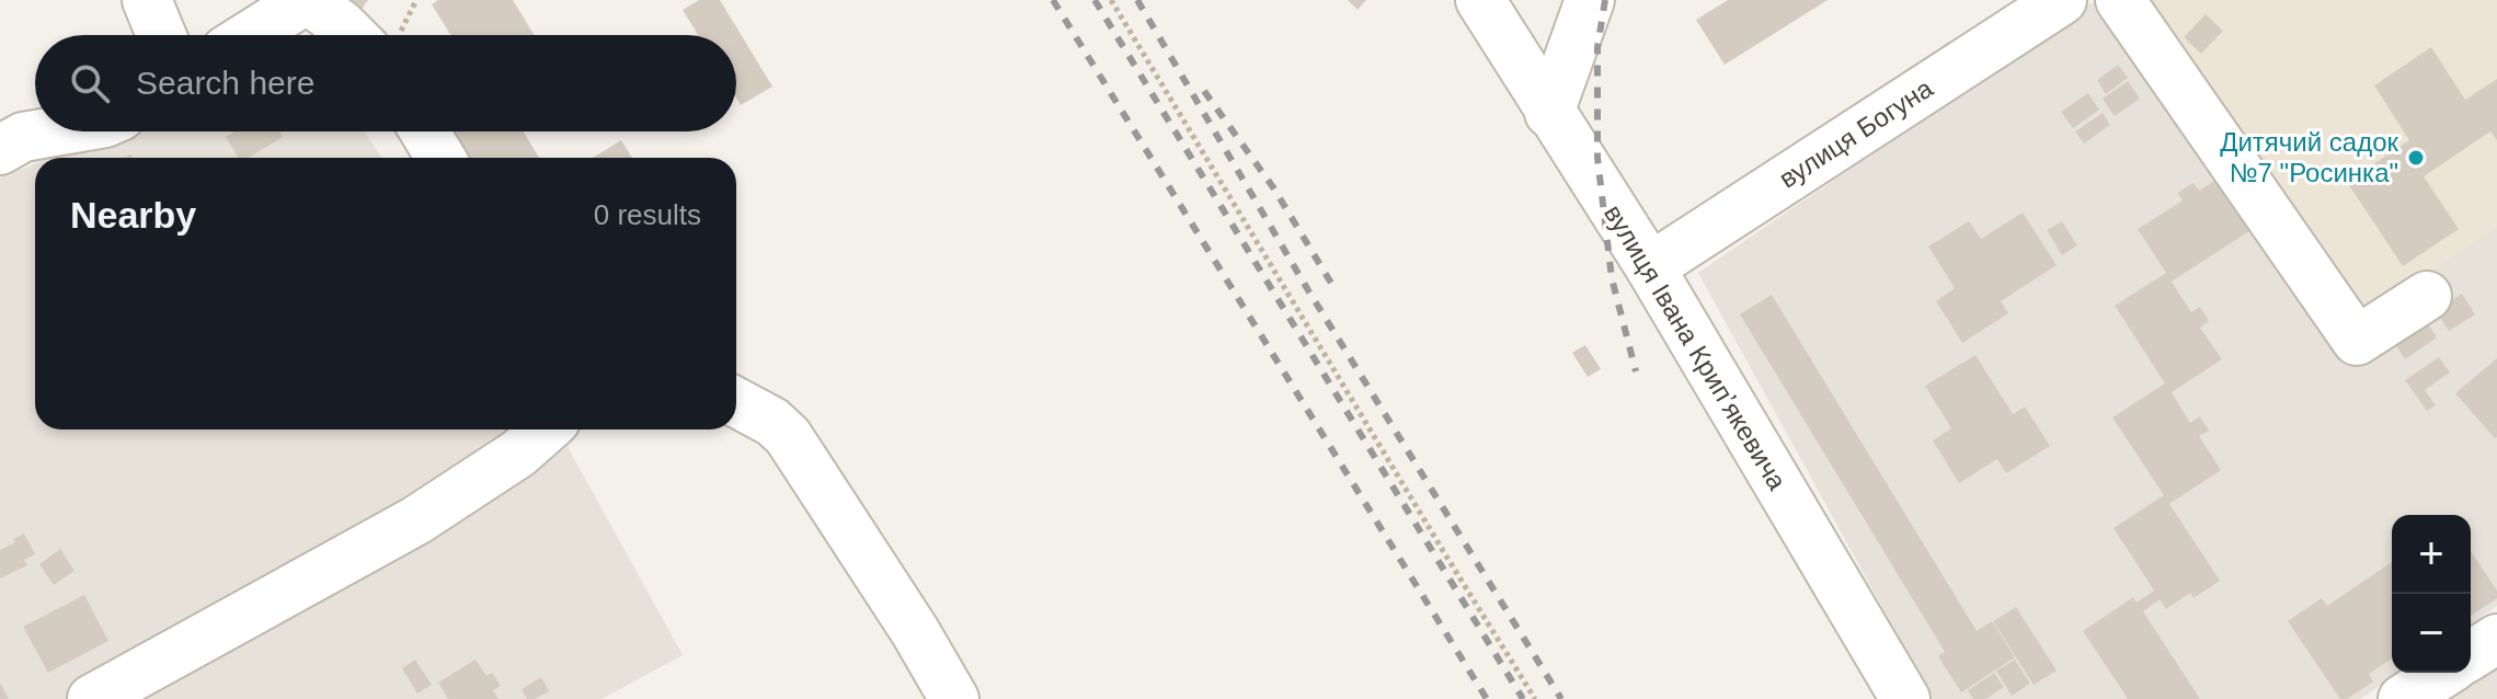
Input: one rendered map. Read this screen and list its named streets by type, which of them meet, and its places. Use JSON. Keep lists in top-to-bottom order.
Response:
{
  "streets": {
    "street": ["вулиця Богуна", "вулиця Івана Крипʼякевича"]
  },
  "crossings": [
    ["вулиця Богуна", "вулиця Івана Крипʼякевича"]
  ],
  "places": ["Дитячий садок №7 \"Росинка\""],
  "page": {
    "search": "Search here",
    "heading": ["Nearby", "0 results"],
    "map_buttons": ["+", "−"]
  }
}
